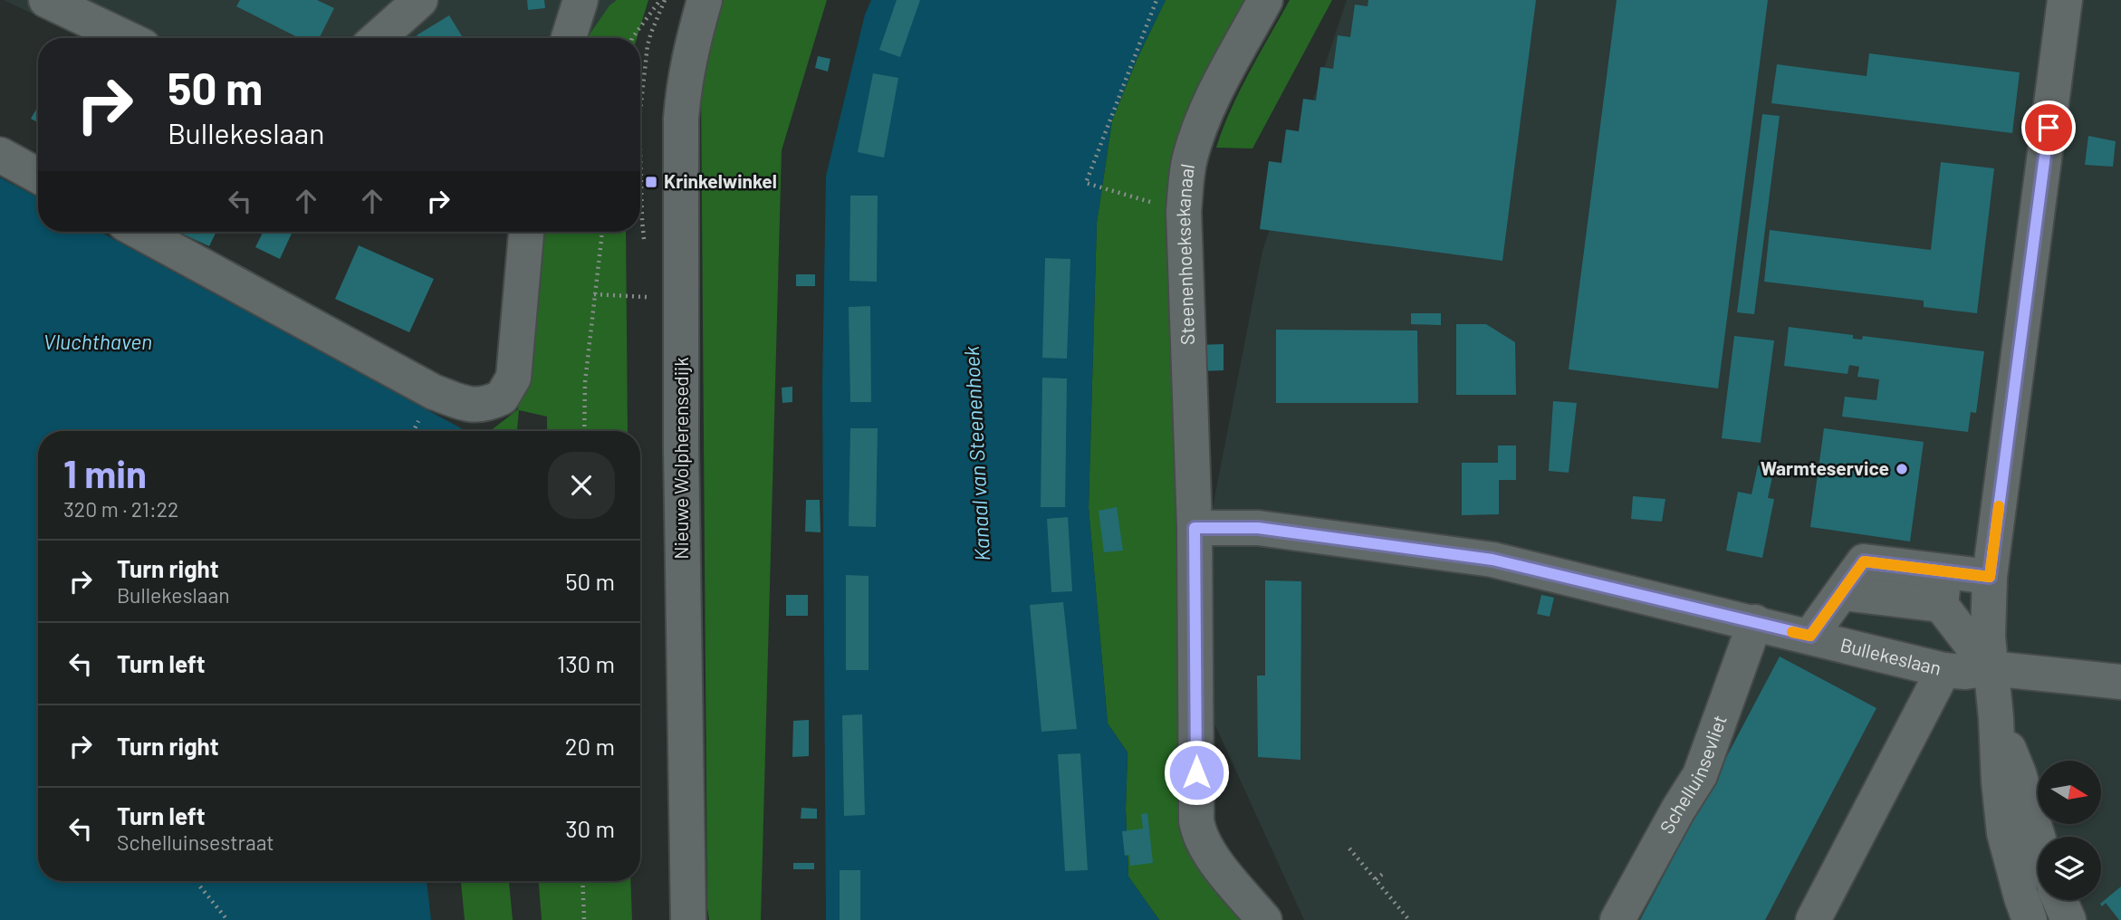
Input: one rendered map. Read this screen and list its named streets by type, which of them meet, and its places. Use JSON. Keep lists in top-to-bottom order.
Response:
{
  "streets": {
    "street": [
      "Steenenhoeksekanaal",
      "Nieuwe Wolpherensedijk",
      "Bullekeslaan",
      "Schelluinsevliet"
    ]
  },
  "crossings": [
    ["Steenenhoeksekanaal", "Bullekeslaan"],
    ["Bullekeslaan", "Schelluinsevliet"]
  ],
  "water": ["Vluchthaven", "Kanaal van Steenenhoek"],
  "places": {
    "transit": ["Krinkelwinkel"],
    "other": ["Warmteservice"]
  },
  "north": "right",
  "page": {
    "turn": ["50 m", "Bullekeslaan"],
    "heading": ["1 min", "320 m · 21:22"],
    "list": [
      {
        "name": "Turn right",
        "note": "Bullekeslaan",
        "value": "50 m"
      },
      {
        "name": "Turn left",
        "value": "130 m"
      },
      {
        "name": "Turn right",
        "value": "20 m"
      },
      {
        "name": "Turn left",
        "note": "Schelluinsestraat",
        "value": "30 m"
      }
    ]
  }
}
